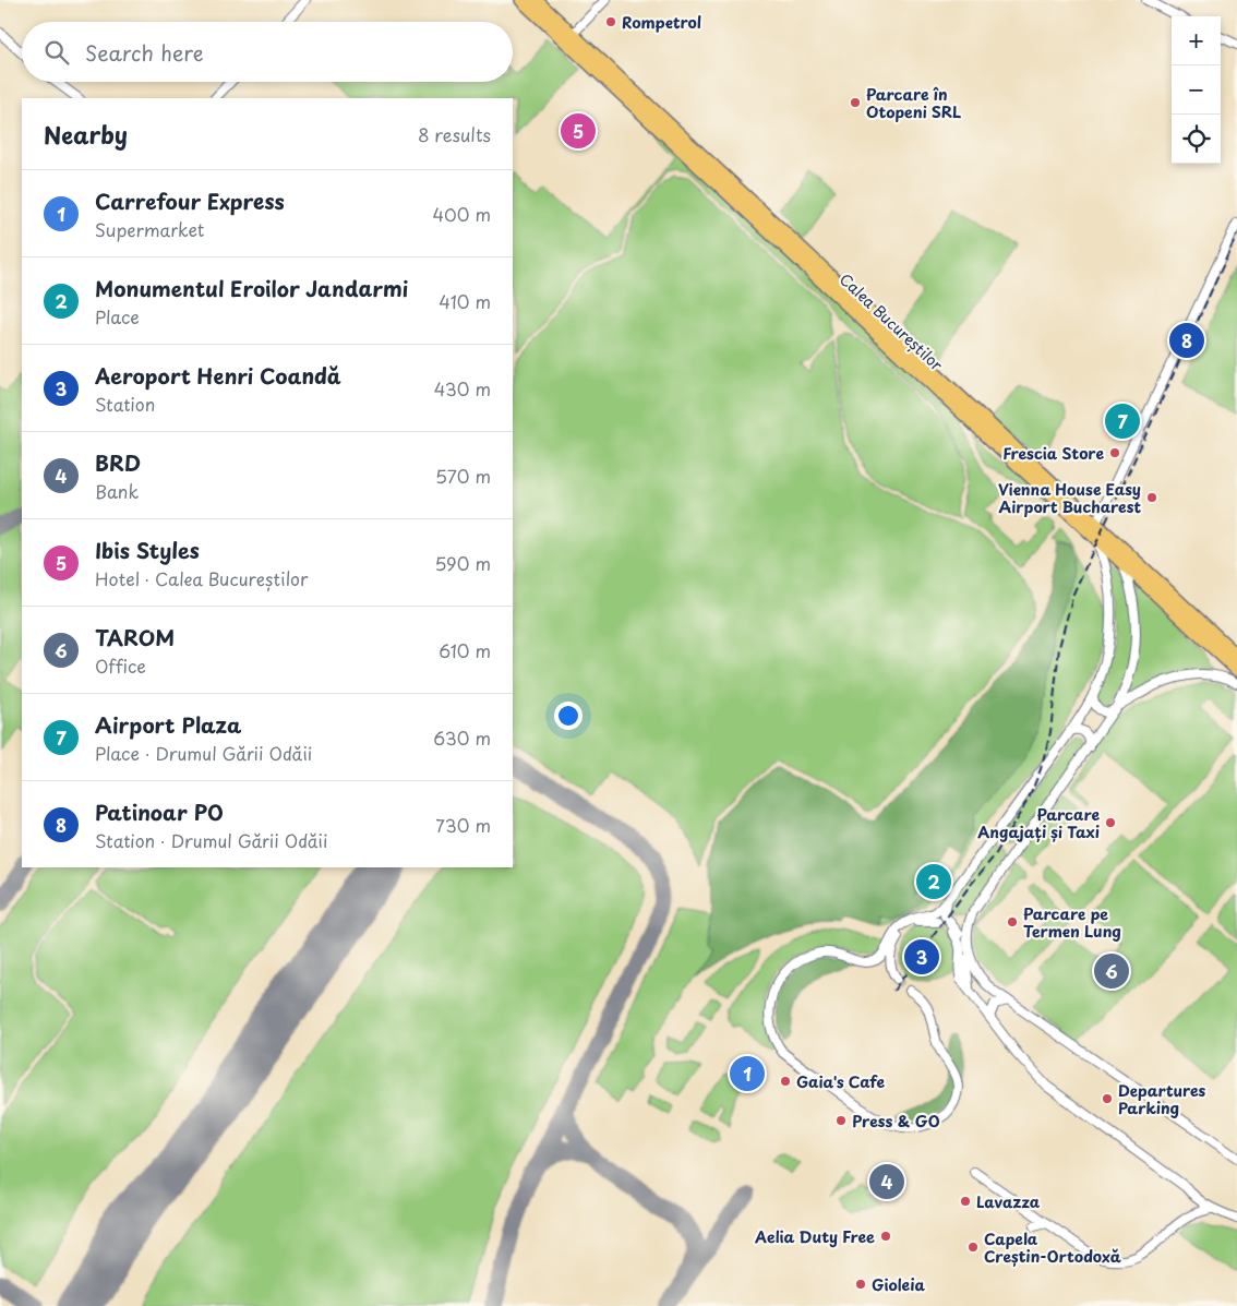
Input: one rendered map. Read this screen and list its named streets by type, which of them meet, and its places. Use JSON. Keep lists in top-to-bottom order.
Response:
{
  "streets": {
    "highway": ["Calea Bucureștilor"]
  },
  "places": [
    "Rompetrol",
    "Parcare în Otopeni SRL",
    "Frescia Store",
    "Vienna House Easy Airport Bucharest",
    "Parcare Angajați și Taxi",
    "Parcare pe Termen Lung",
    "Gaia's Cafe",
    "Departures Parking",
    "Press & GO",
    "Lavazza",
    "Aelia Duty Free",
    "Capela Creștin-Ortodoxă",
    "Gioleia"
  ],
  "page": {
    "map_buttons": ["+", "−"],
    "search": "Search here",
    "heading": ["Nearby", "8 results"],
    "pins": [
      "5",
      "8",
      "7",
      "2",
      "3",
      "6",
      "1",
      "4"
    ],
    "list": [
      {
        "mark": "1",
        "name": "Carrefour Express",
        "note": "Supermarket",
        "value": "400 m"
      },
      {
        "mark": "2",
        "name": "Monumentul Eroilor Jandarmi",
        "note": "Place",
        "value": "410 m"
      },
      {
        "mark": "3",
        "name": "Aeroport Henri Coandă",
        "note": "Station",
        "value": "430 m"
      },
      {
        "mark": "4",
        "name": "BRD",
        "note": "Bank",
        "value": "570 m"
      },
      {
        "mark": "5",
        "name": "Ibis Styles",
        "note": "Hotel · Calea Bucureștilor",
        "value": "590 m"
      },
      {
        "mark": "6",
        "name": "TAROM",
        "note": "Office",
        "value": "610 m"
      },
      {
        "mark": "7",
        "name": "Airport Plaza",
        "note": "Place · Drumul Gării Odăii",
        "value": "630 m"
      },
      {
        "mark": "8",
        "name": "Patinoar PO",
        "note": "Station · Drumul Gării Odăii",
        "value": "730 m"
      }
    ]
  }
}
